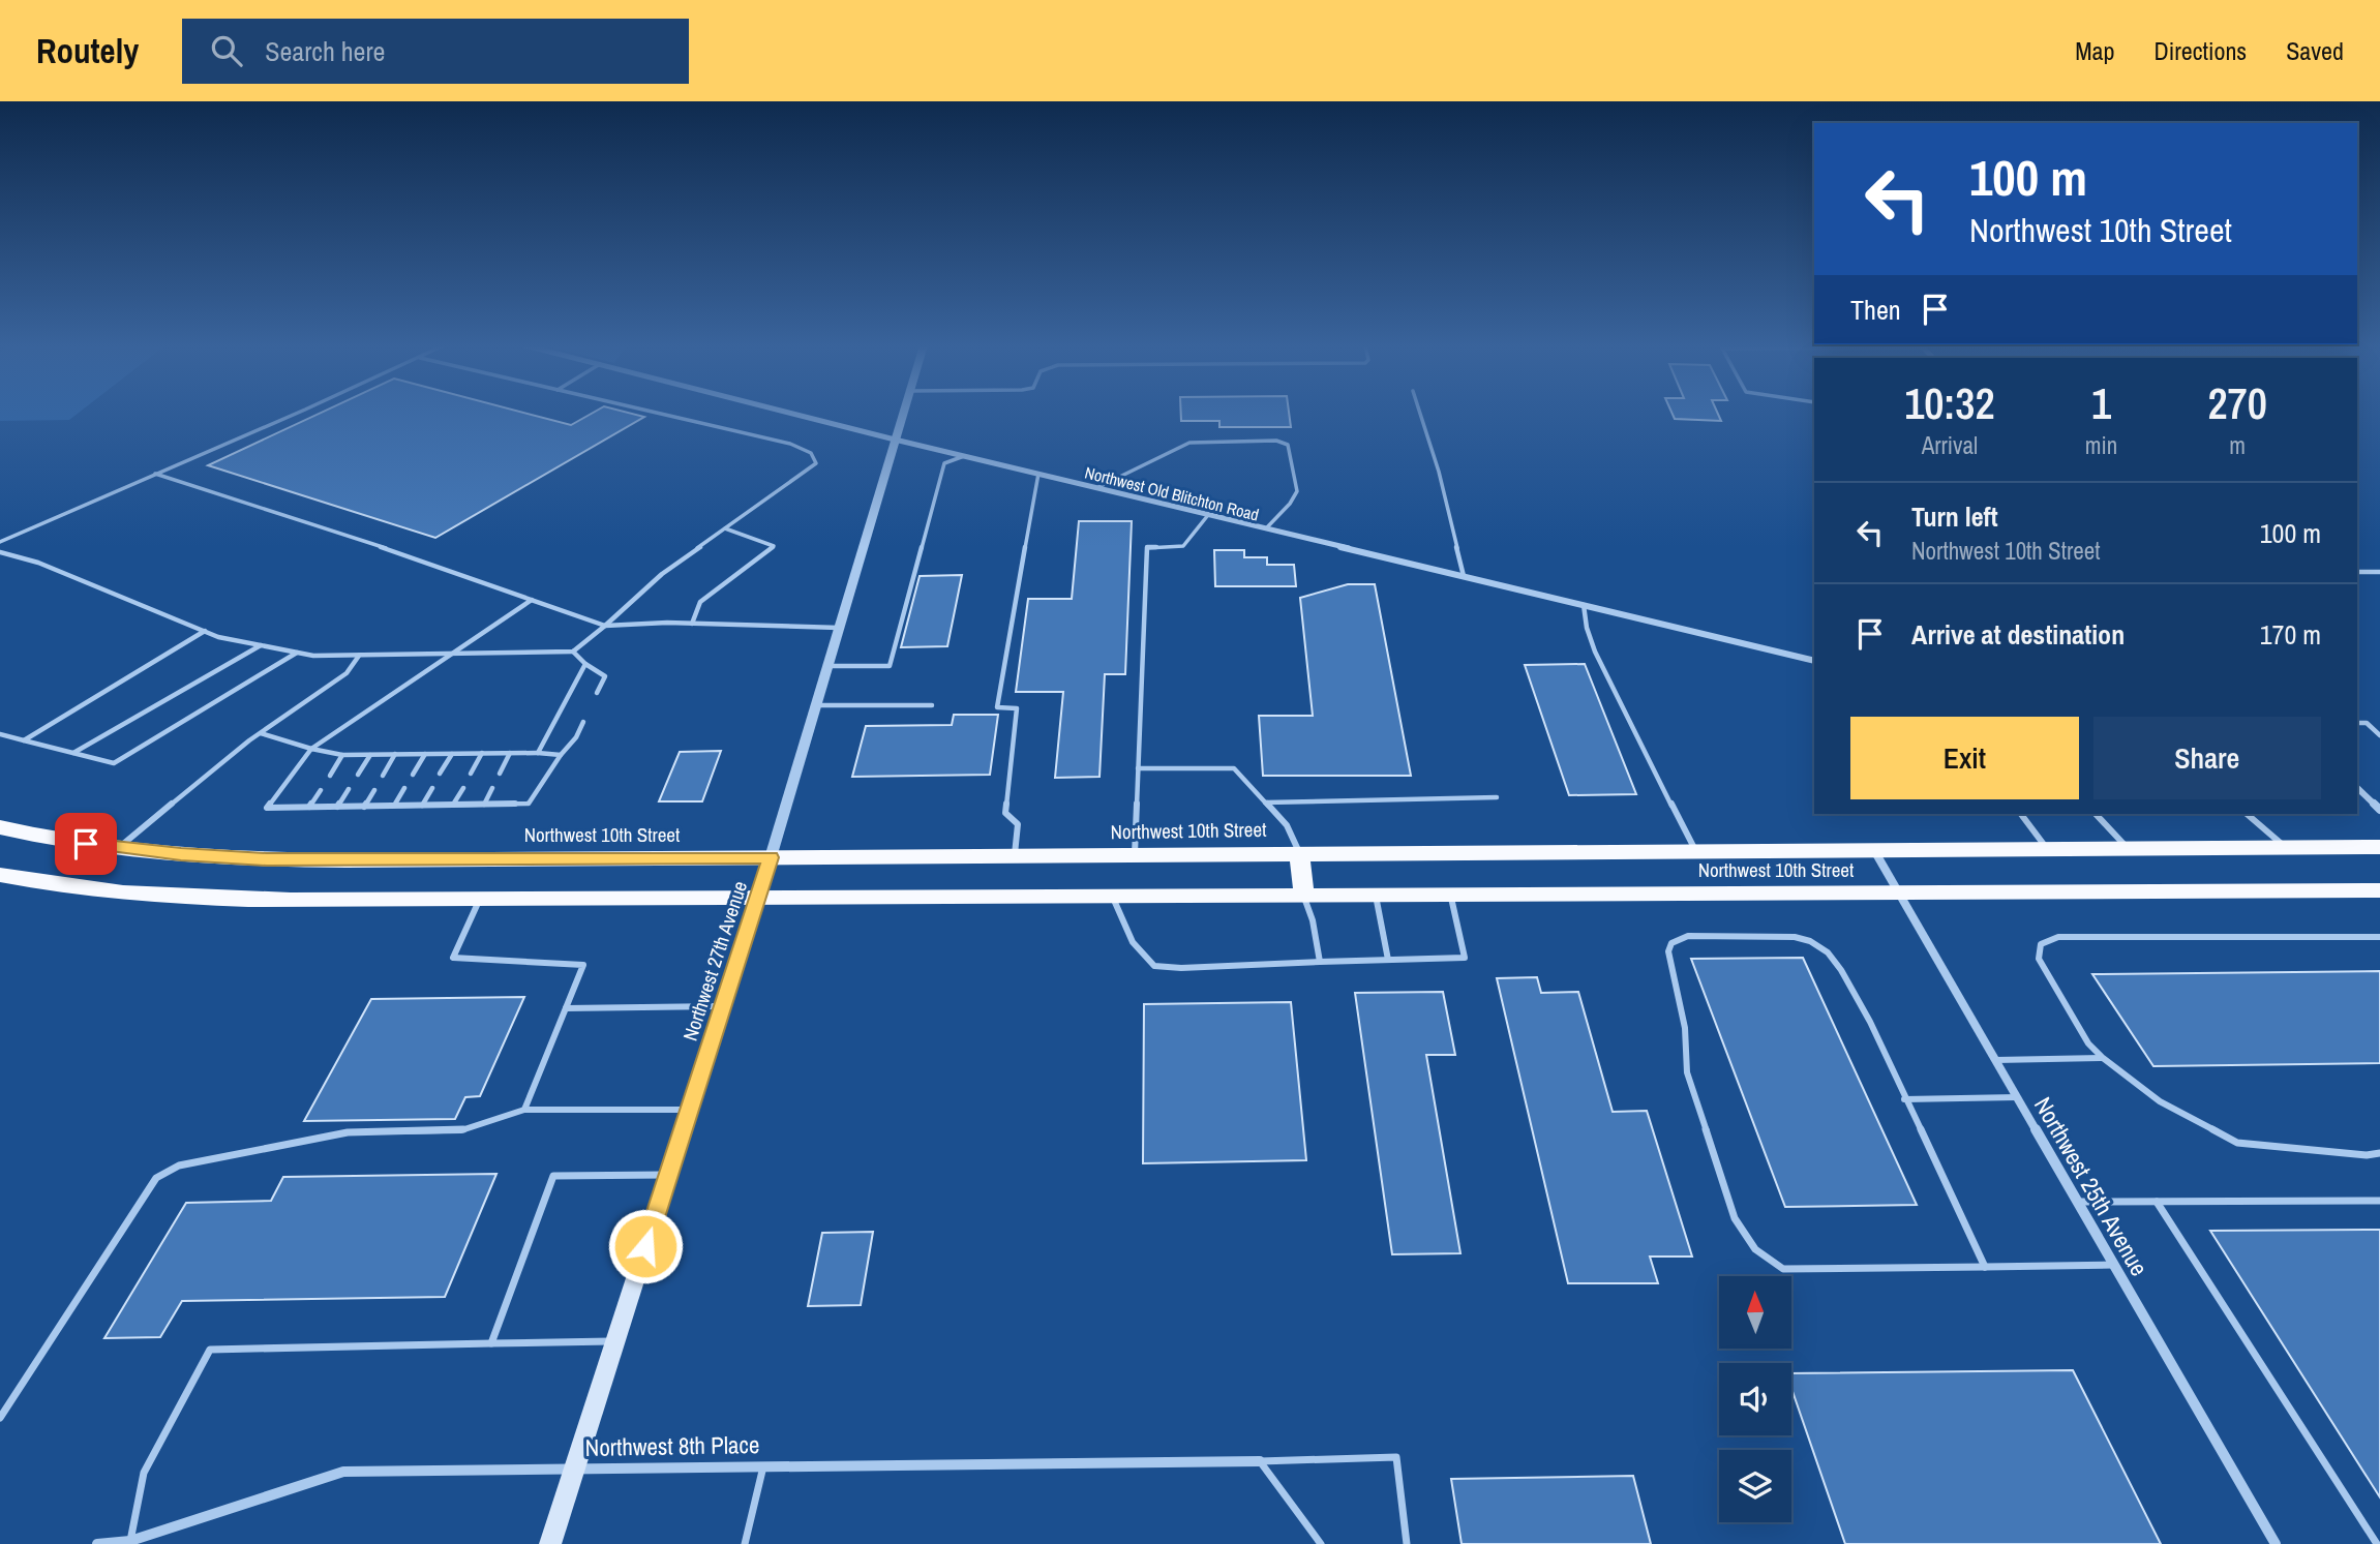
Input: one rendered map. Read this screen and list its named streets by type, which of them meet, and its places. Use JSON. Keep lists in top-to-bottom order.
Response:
{
  "streets": {
    "highway": ["Northwest 10th Street"],
    "main road": ["Northwest 27th Avenue"],
    "street": ["Northwest Old Blitchton Road", "Northwest 25th Avenue", "Northwest 8th Place"]
  },
  "crossings": [
    ["Northwest Old Blitchton Road", "Northwest 27th Avenue"],
    ["Northwest 10th Street", "Northwest 27th Avenue"],
    ["Northwest 10th Street", "Northwest 25th Avenue"],
    ["Northwest 27th Avenue", "Northwest 8th Place"]
  ],
  "north": "top",
  "page": {
    "header": "Routely",
    "search": "Search here",
    "nav": ["Map", "Directions", "Saved"],
    "turn": ["100 m", "Northwest 10th Street"],
    "then": "Then",
    "eta": [
      "10:32",
      "Arrival",
      "1",
      "min",
      "270",
      "m"
    ],
    "list": [
      {
        "name": "Turn left",
        "note": "Northwest 10th Street",
        "value": "100 m"
      },
      {
        "name": "Arrive at destination",
        "value": "170 m"
      }
    ],
    "buttons": ["Exit", "Share"]
  }
}
